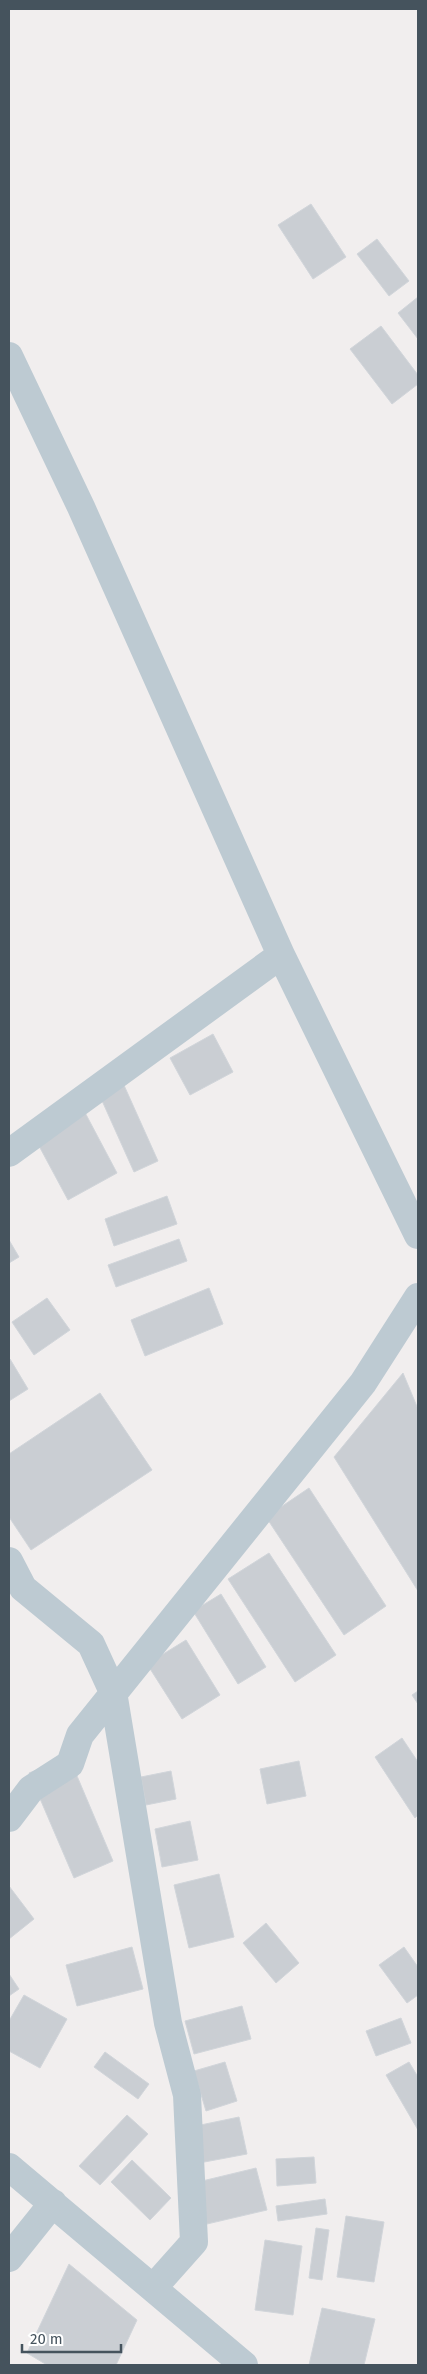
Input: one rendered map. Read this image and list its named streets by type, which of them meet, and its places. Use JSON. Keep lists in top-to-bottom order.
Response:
{
  "scale_bar": "20 m"
}
